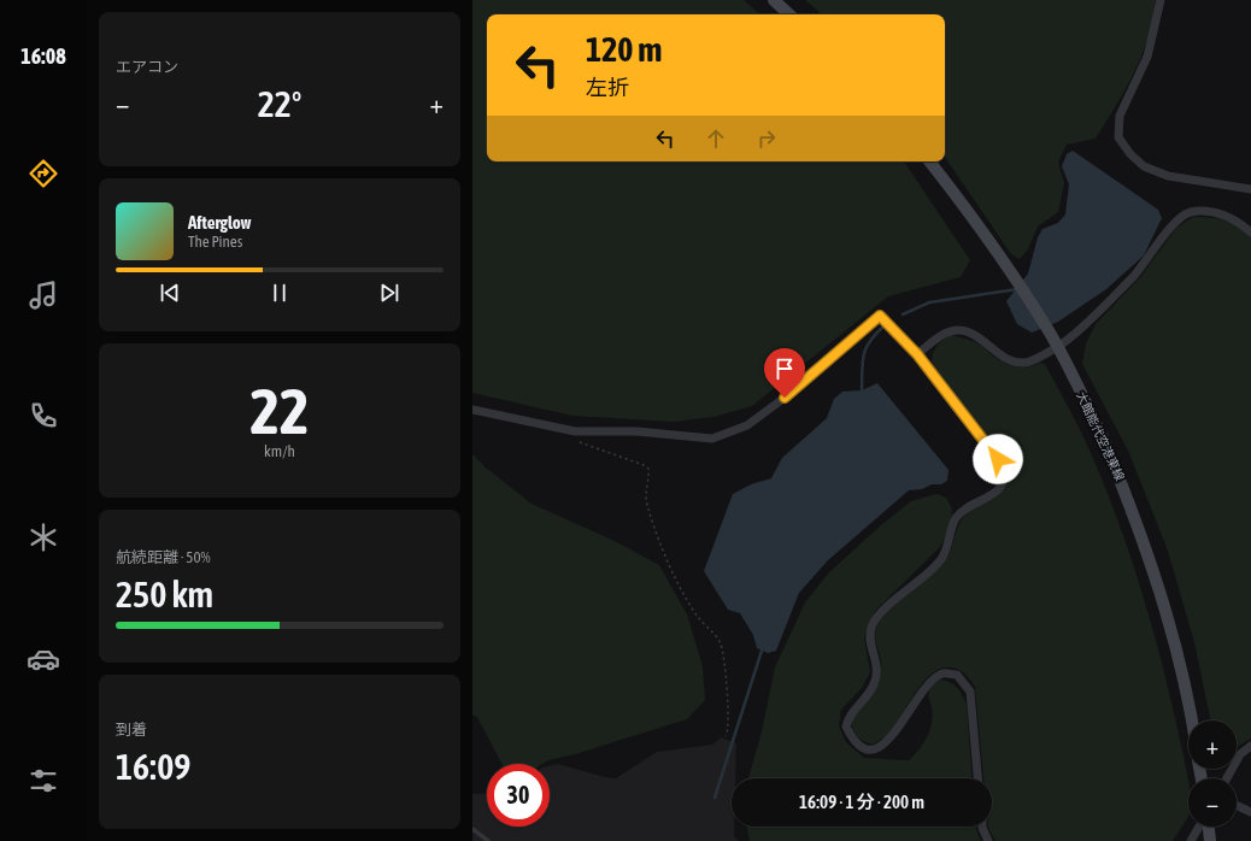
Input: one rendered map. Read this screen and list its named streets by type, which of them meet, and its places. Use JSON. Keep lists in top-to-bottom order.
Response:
{
  "streets": {
    "main road": ["大館能代空港東線"]
  },
  "page": {
    "tabs": "16:08",
    "tile": [
      "エアコン",
      ["22", "km/h"],
      ["航続距離 · 50%", "250 km"],
      ["到着", "16:09"]
    ],
    "turn": ["120 m", "左折"],
    "heat": ["−", "22°", "+"],
    "song": ["Afterglow", "The Pines"],
    "map_buttons": ["+", "−"],
    "limit": "30",
    "trip": "16:09 · 1 分 · 200 m"
  }
}
